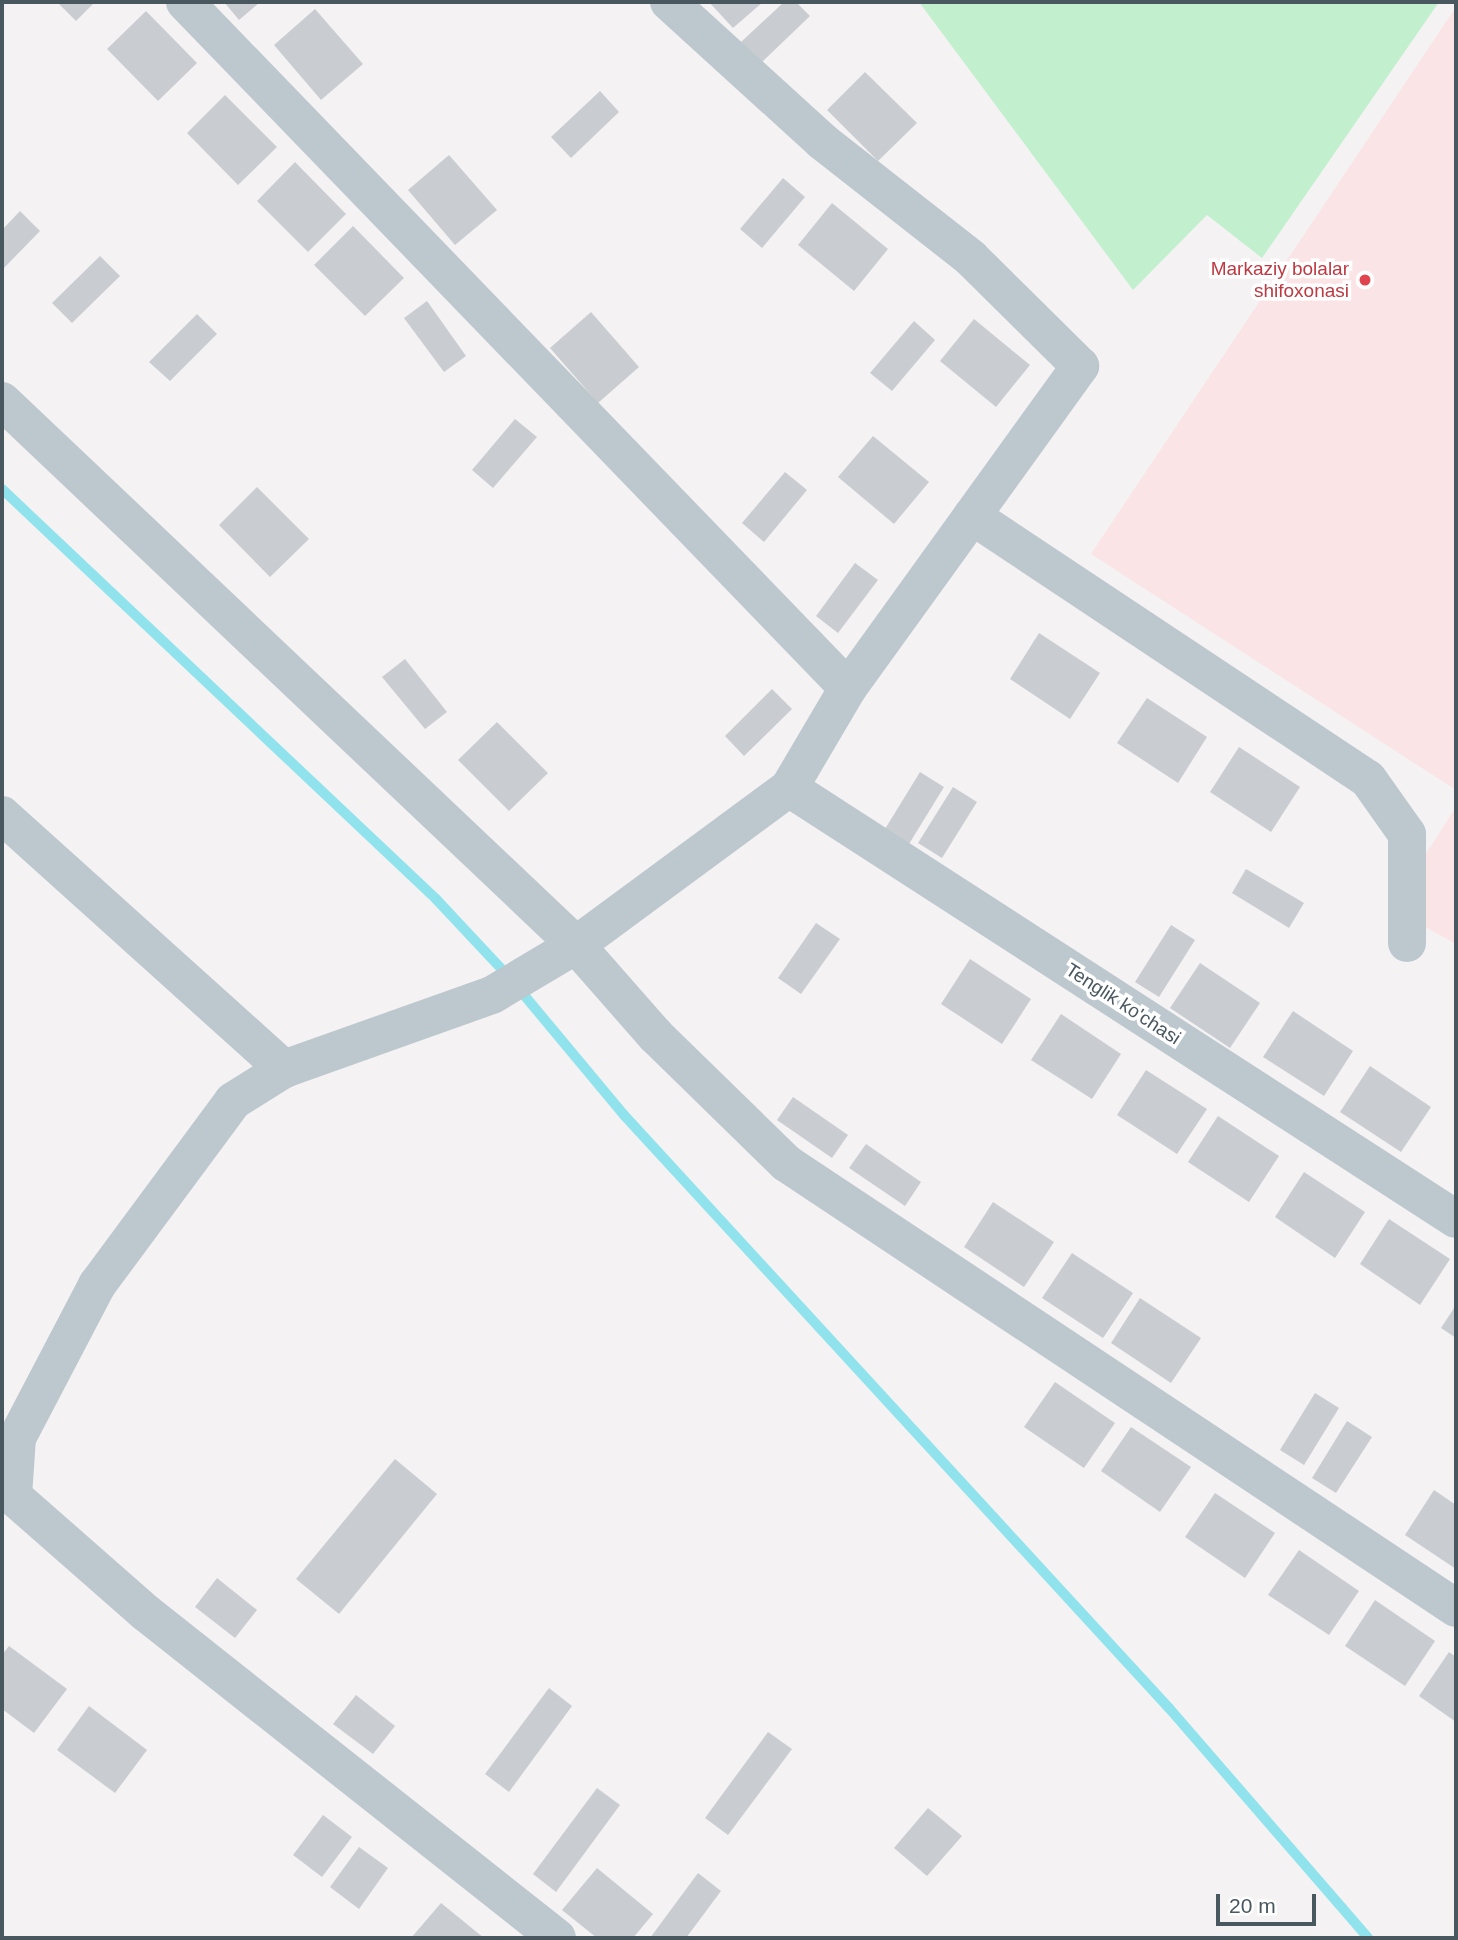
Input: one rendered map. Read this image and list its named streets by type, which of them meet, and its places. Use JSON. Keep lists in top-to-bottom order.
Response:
{
  "streets": {
    "street": ["Tenglik ko'chasi"]
  },
  "places": ["Markaziy bolalar shifoxonasi"],
  "scale_bar": "20 m"
}
